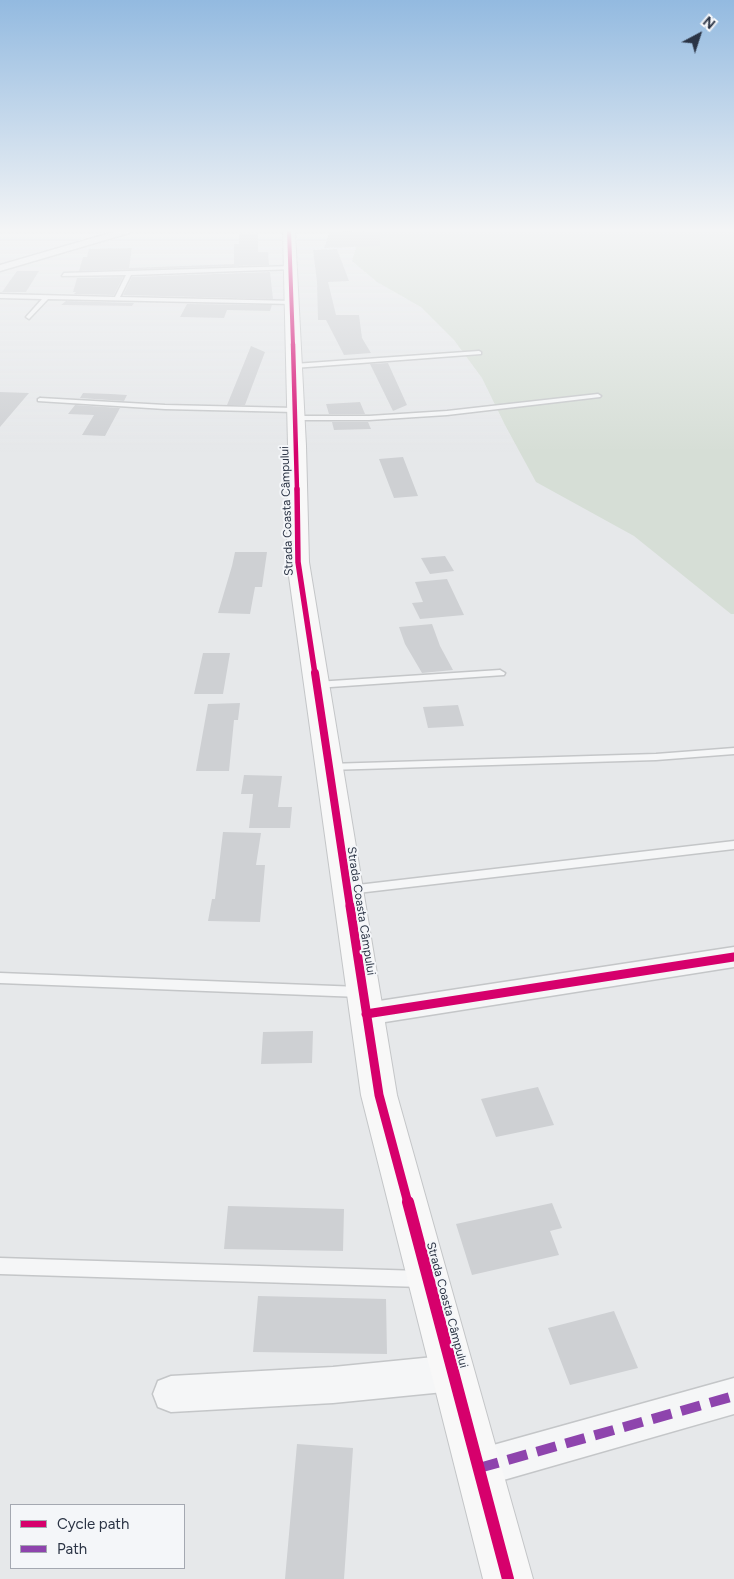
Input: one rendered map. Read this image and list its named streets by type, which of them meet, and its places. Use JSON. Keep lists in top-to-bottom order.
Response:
{
  "streets": {
    "street": ["Strada Coasta Câmpului"]
  },
  "legend": ["Cycle path", "Path"],
  "north": "top right"
}
